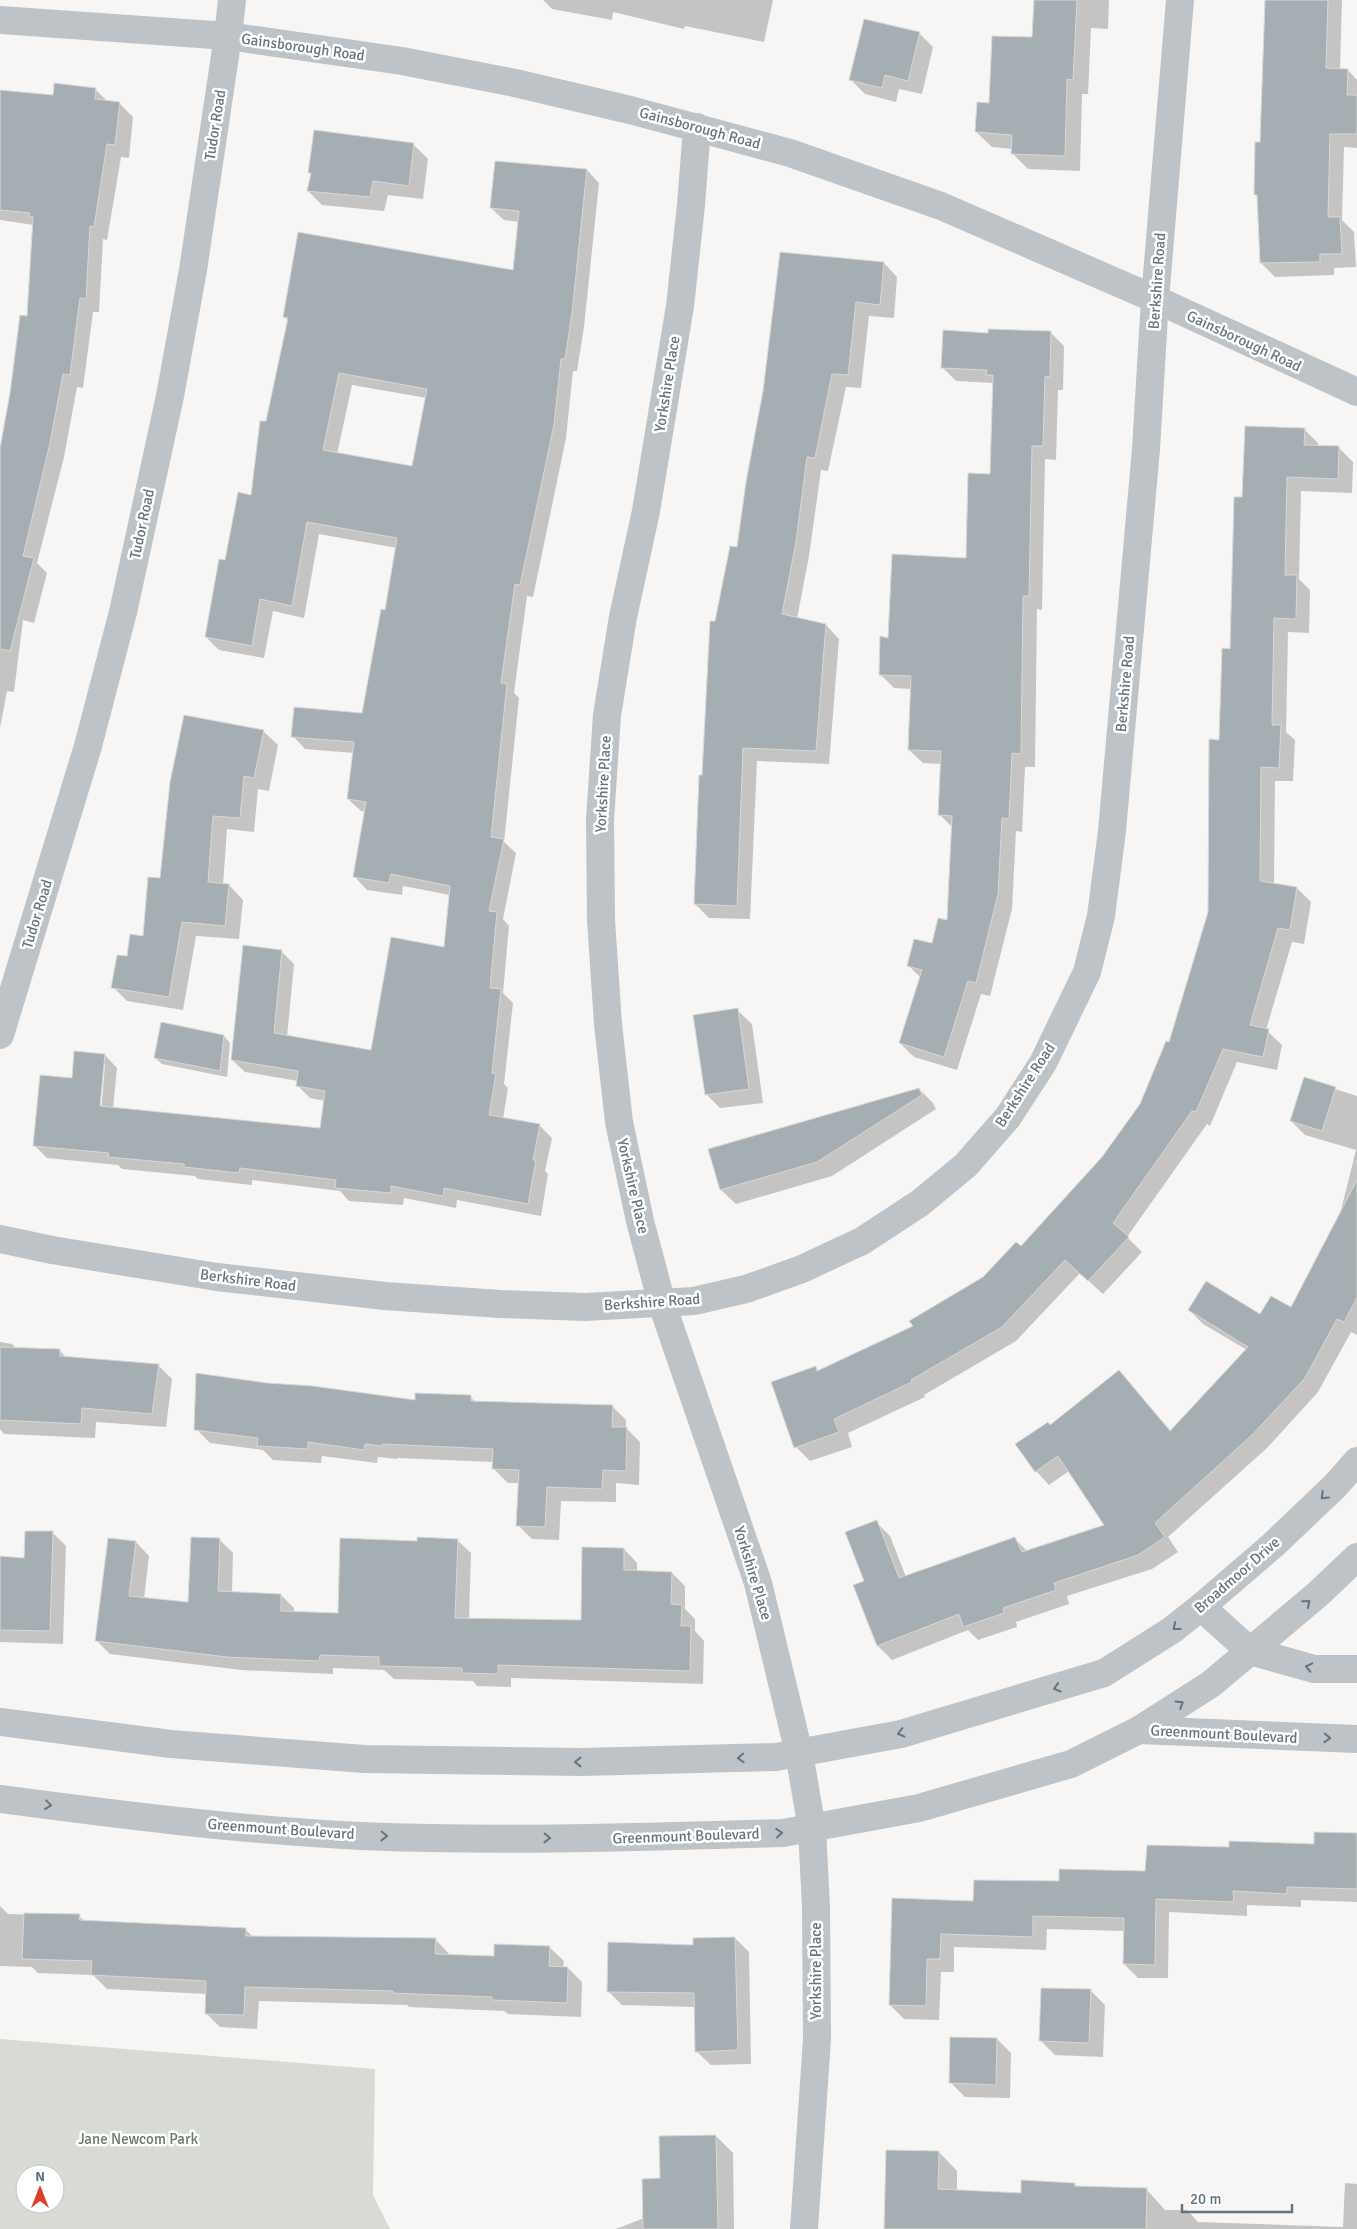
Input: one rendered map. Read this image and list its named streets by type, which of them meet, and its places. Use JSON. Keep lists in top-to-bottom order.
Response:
{
  "streets": {
    "street": [
      "Gainsborough Road",
      "Tudor Road",
      "Berkshire Road",
      "Yorkshire Place",
      "Broadmoor Drive",
      "Greenmount Boulevard"
    ]
  },
  "crossings": [
    ["Gainsborough Road", "Tudor Road"],
    ["Gainsborough Road", "Berkshire Road"],
    ["Gainsborough Road", "Yorkshire Place"],
    ["Berkshire Road", "Yorkshire Place"],
    ["Yorkshire Place", "Broadmoor Drive"],
    ["Yorkshire Place", "Greenmount Boulevard"]
  ],
  "parks": ["Jane Newcom Park"],
  "scale_bar": "20 m",
  "north": "top"
}
